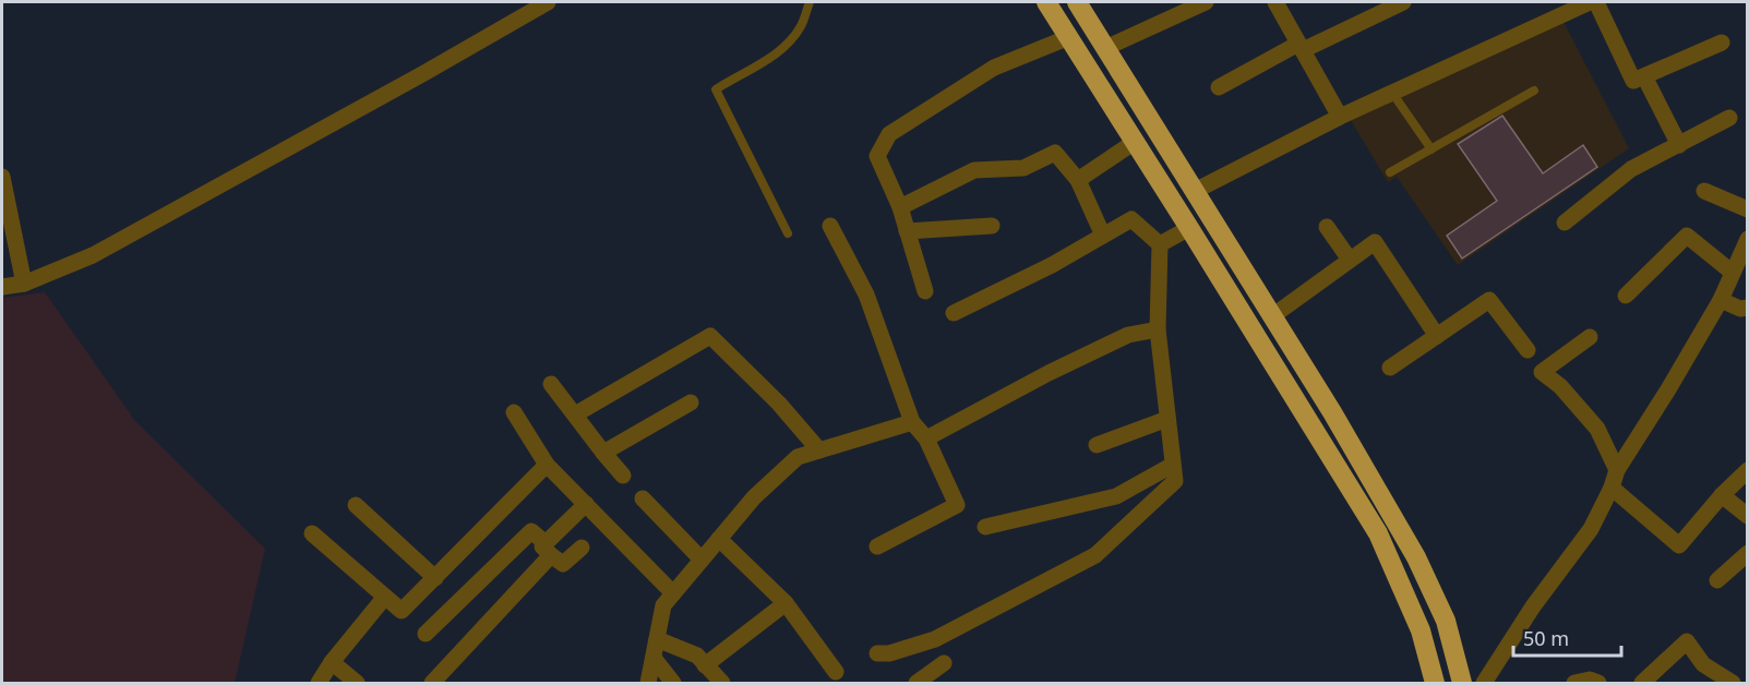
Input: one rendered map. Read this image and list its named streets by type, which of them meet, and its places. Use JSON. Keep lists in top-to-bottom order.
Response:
{
  "scale_bar": "50 m"
}
